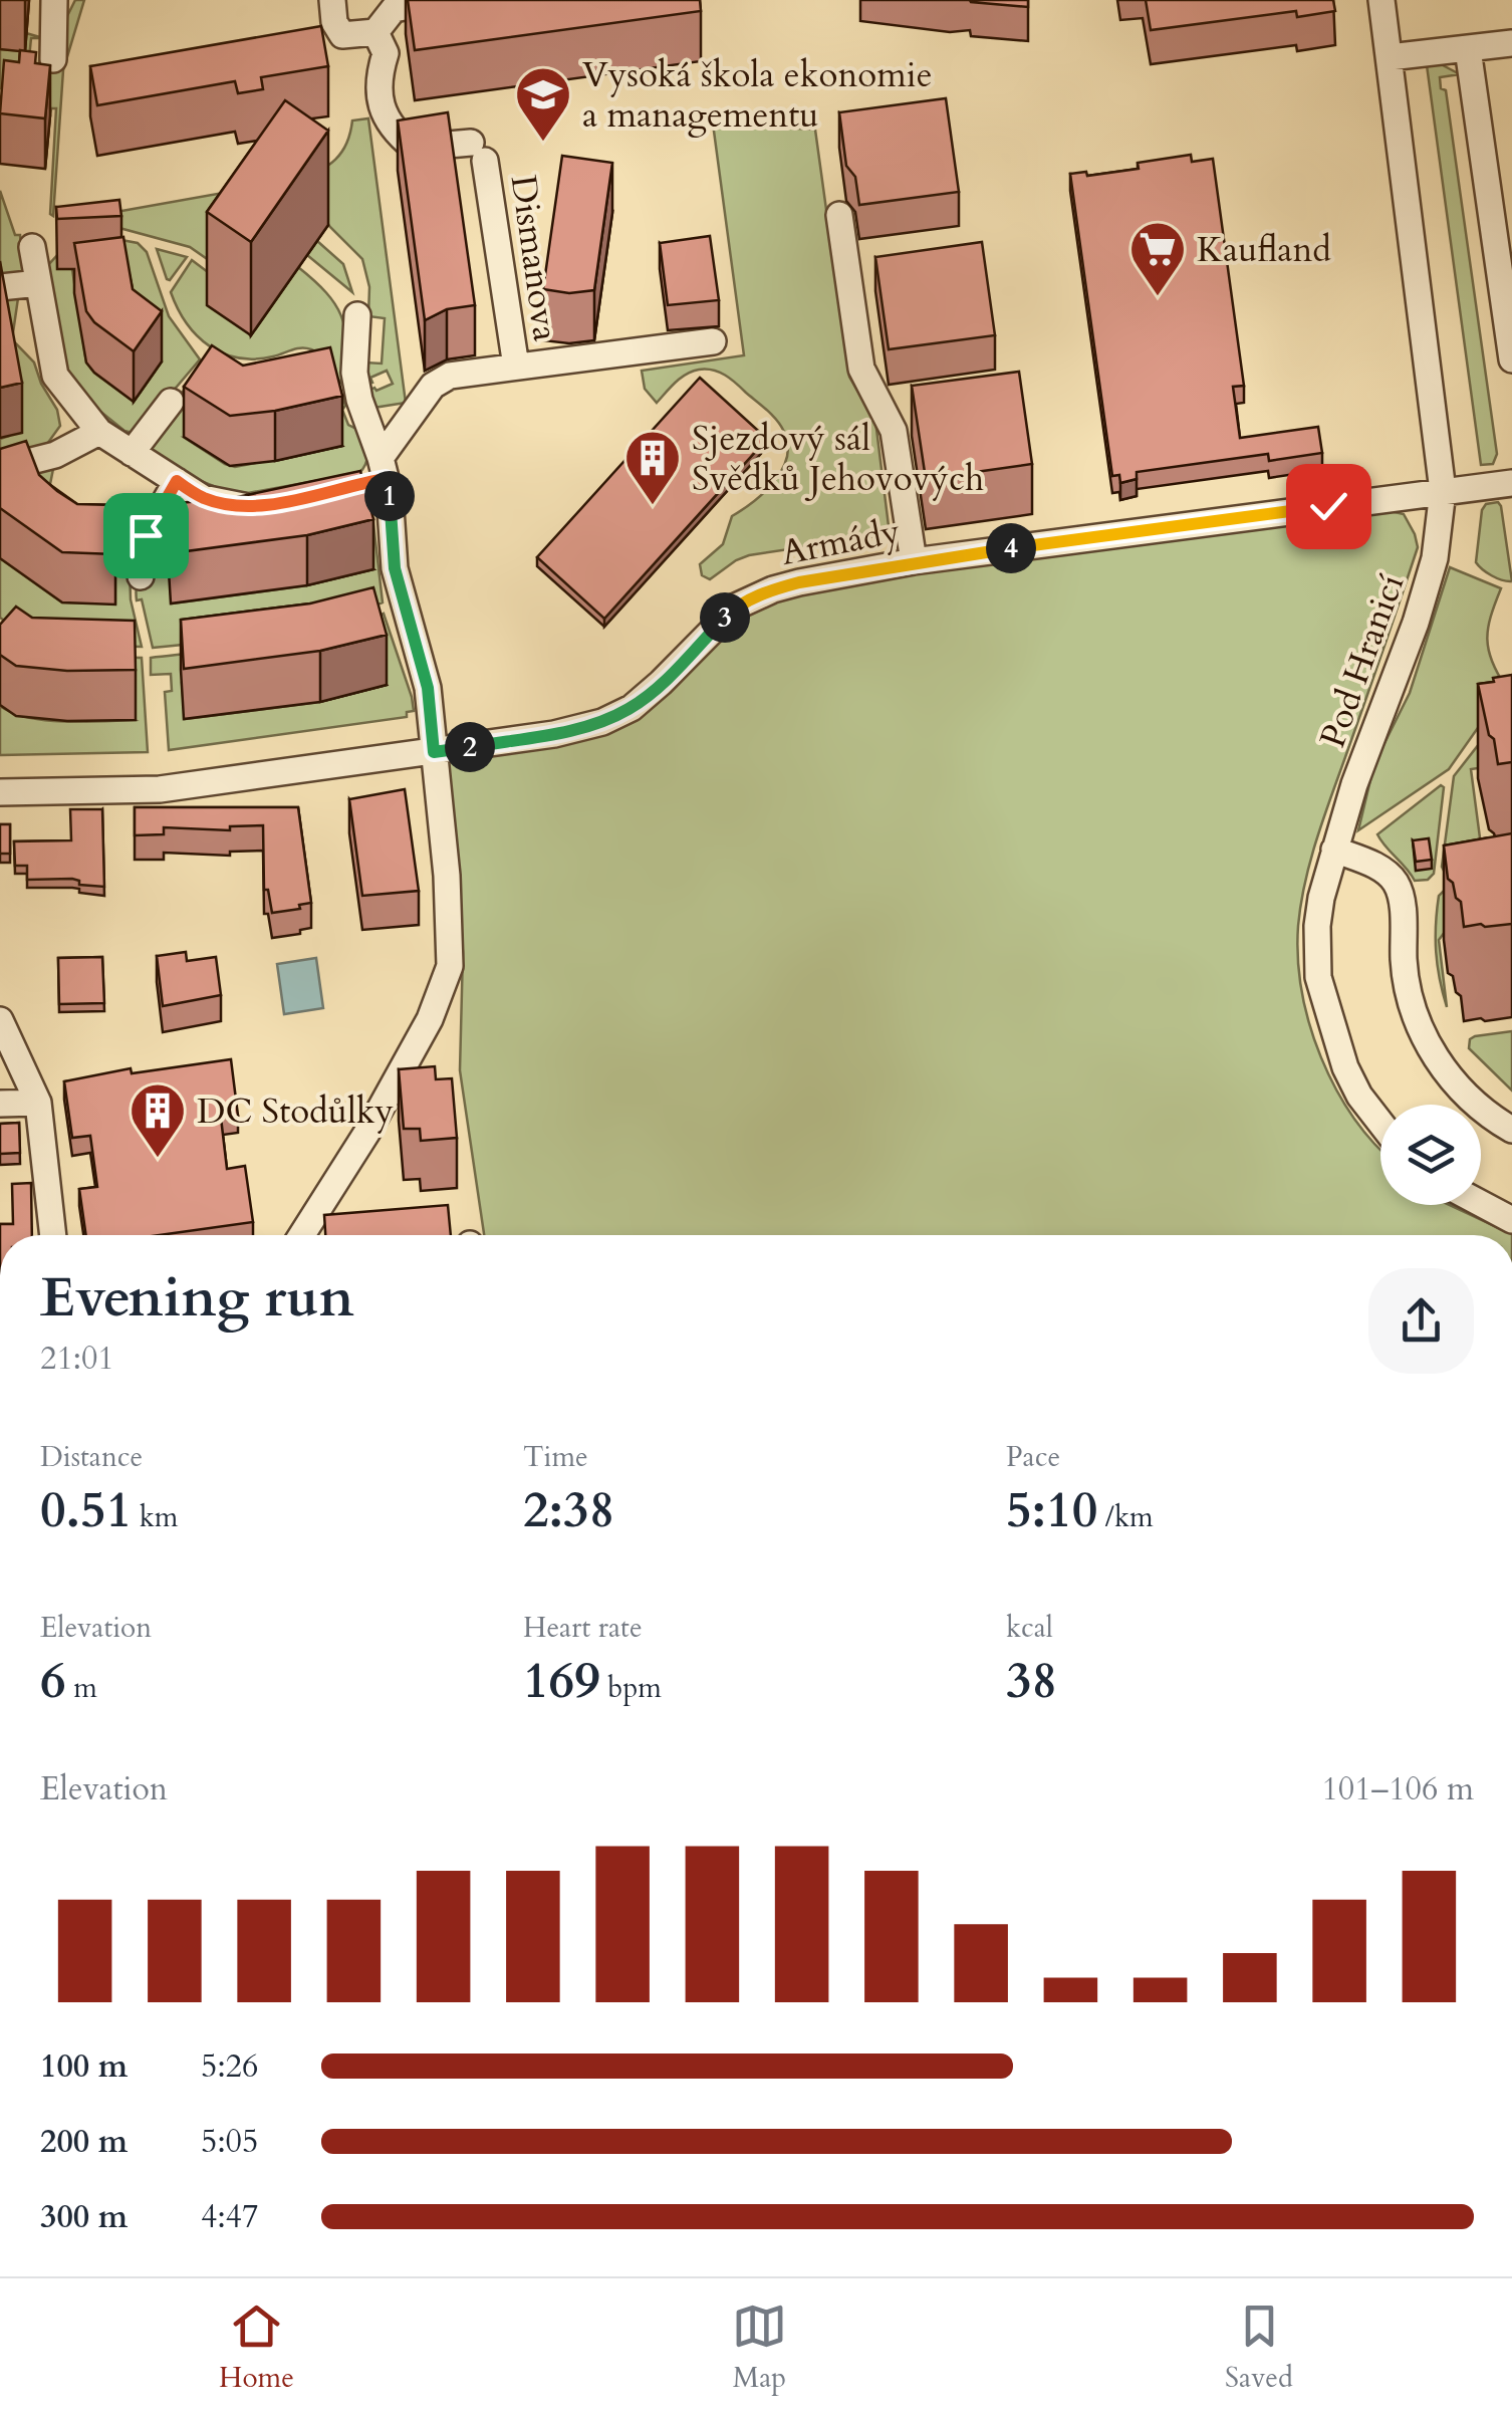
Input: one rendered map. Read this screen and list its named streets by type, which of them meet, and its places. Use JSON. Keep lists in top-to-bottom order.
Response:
{
  "streets": {
    "street": ["Dismanova", "Armády", "Pod Hranicí"]
  },
  "crossings": [
    ["Armády", "Pod Hranicí"]
  ],
  "places": {
    "school or university": ["Vysoká škola ekonomie a managementu"],
    "supermarket": ["Kaufland"],
    "building": ["Sjezdový sál Svědků Jehovových", "DC Stodůlky"]
  },
  "page": {
    "pins": [
      "1",
      "4",
      "3",
      "2"
    ],
    "heading": ["Evening run", "21:01"],
    "stats": [
      ["Distance", "0.51 km"],
      ["Time", "2:38"],
      ["Pace", "5:10 /km"],
      ["Elevation", "6 m"],
      ["Heart rate", "169 bpm"],
      ["kcal", "38"]
    ],
    "chart": ["Elevation", "101–106 m"],
    "list": [
      {
        "name": "100 m",
        "note": "5:26"
      },
      {
        "name": "200 m",
        "note": "5:05"
      },
      {
        "name": "300 m",
        "note": "4:47"
      }
    ],
    "tabs": ["Home", "Map", "Saved"]
  }
}
